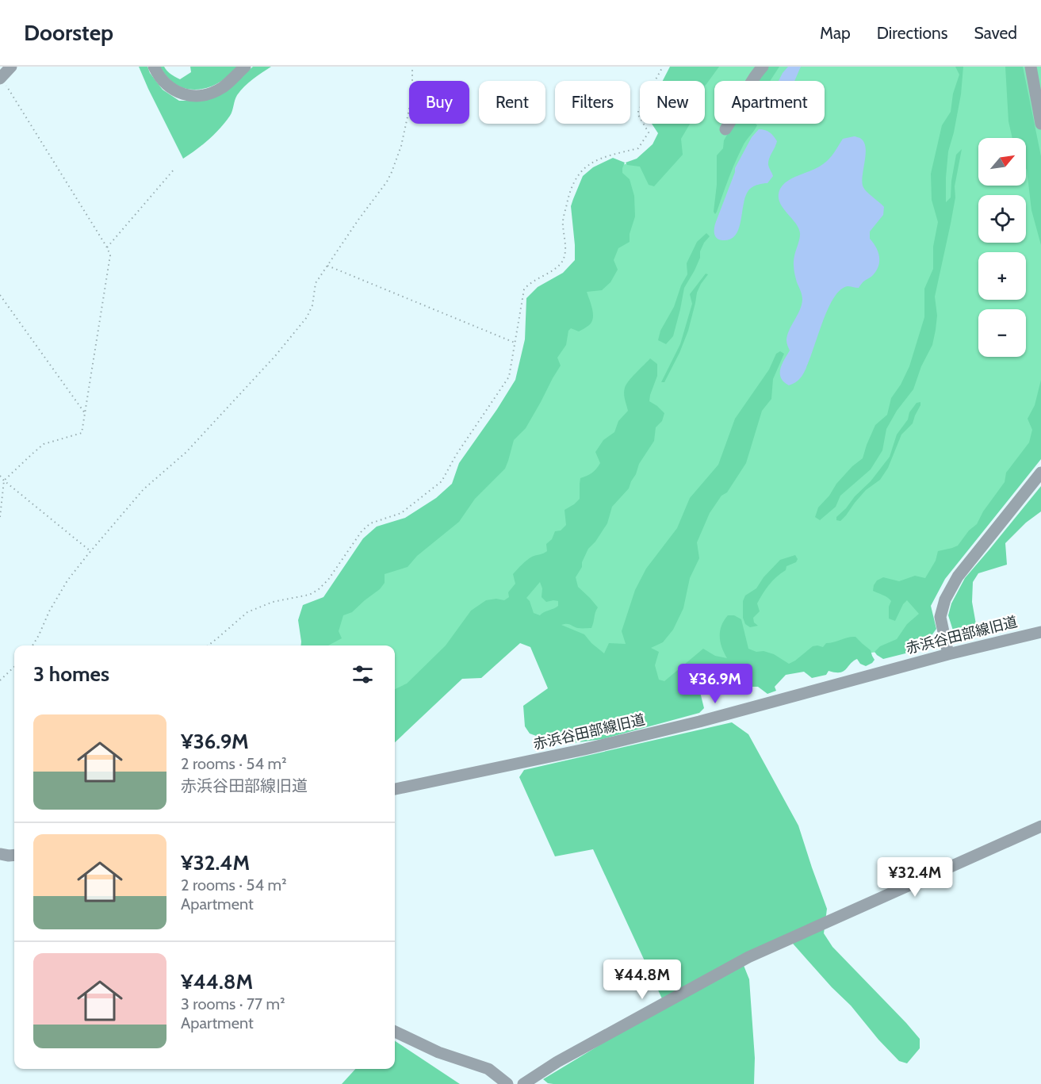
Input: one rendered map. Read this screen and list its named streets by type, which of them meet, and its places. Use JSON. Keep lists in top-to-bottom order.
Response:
{
  "streets": {
    "street": ["赤浜谷田部線旧道"]
  },
  "north": "top right",
  "page": {
    "header": "Doorstep",
    "nav": ["Map", "Directions", "Saved"],
    "chip": [
      "Buy",
      "Rent",
      "Filters",
      "New",
      "Apartment"
    ],
    "map_buttons": ["+", "−"],
    "heading": "3 homes",
    "price": ["¥36.9M", "¥32.4M", "¥44.8M"],
    "list": [
      {
        "name": "¥36.9M",
        "note": "2 rooms · 54 m² · 赤浜谷田部線旧道"
      },
      {
        "name": "¥32.4M",
        "note": "2 rooms · 54 m² · Apartment"
      },
      {
        "name": "¥44.8M",
        "note": "3 rooms · 77 m² · Apartment"
      }
    ]
  }
}
